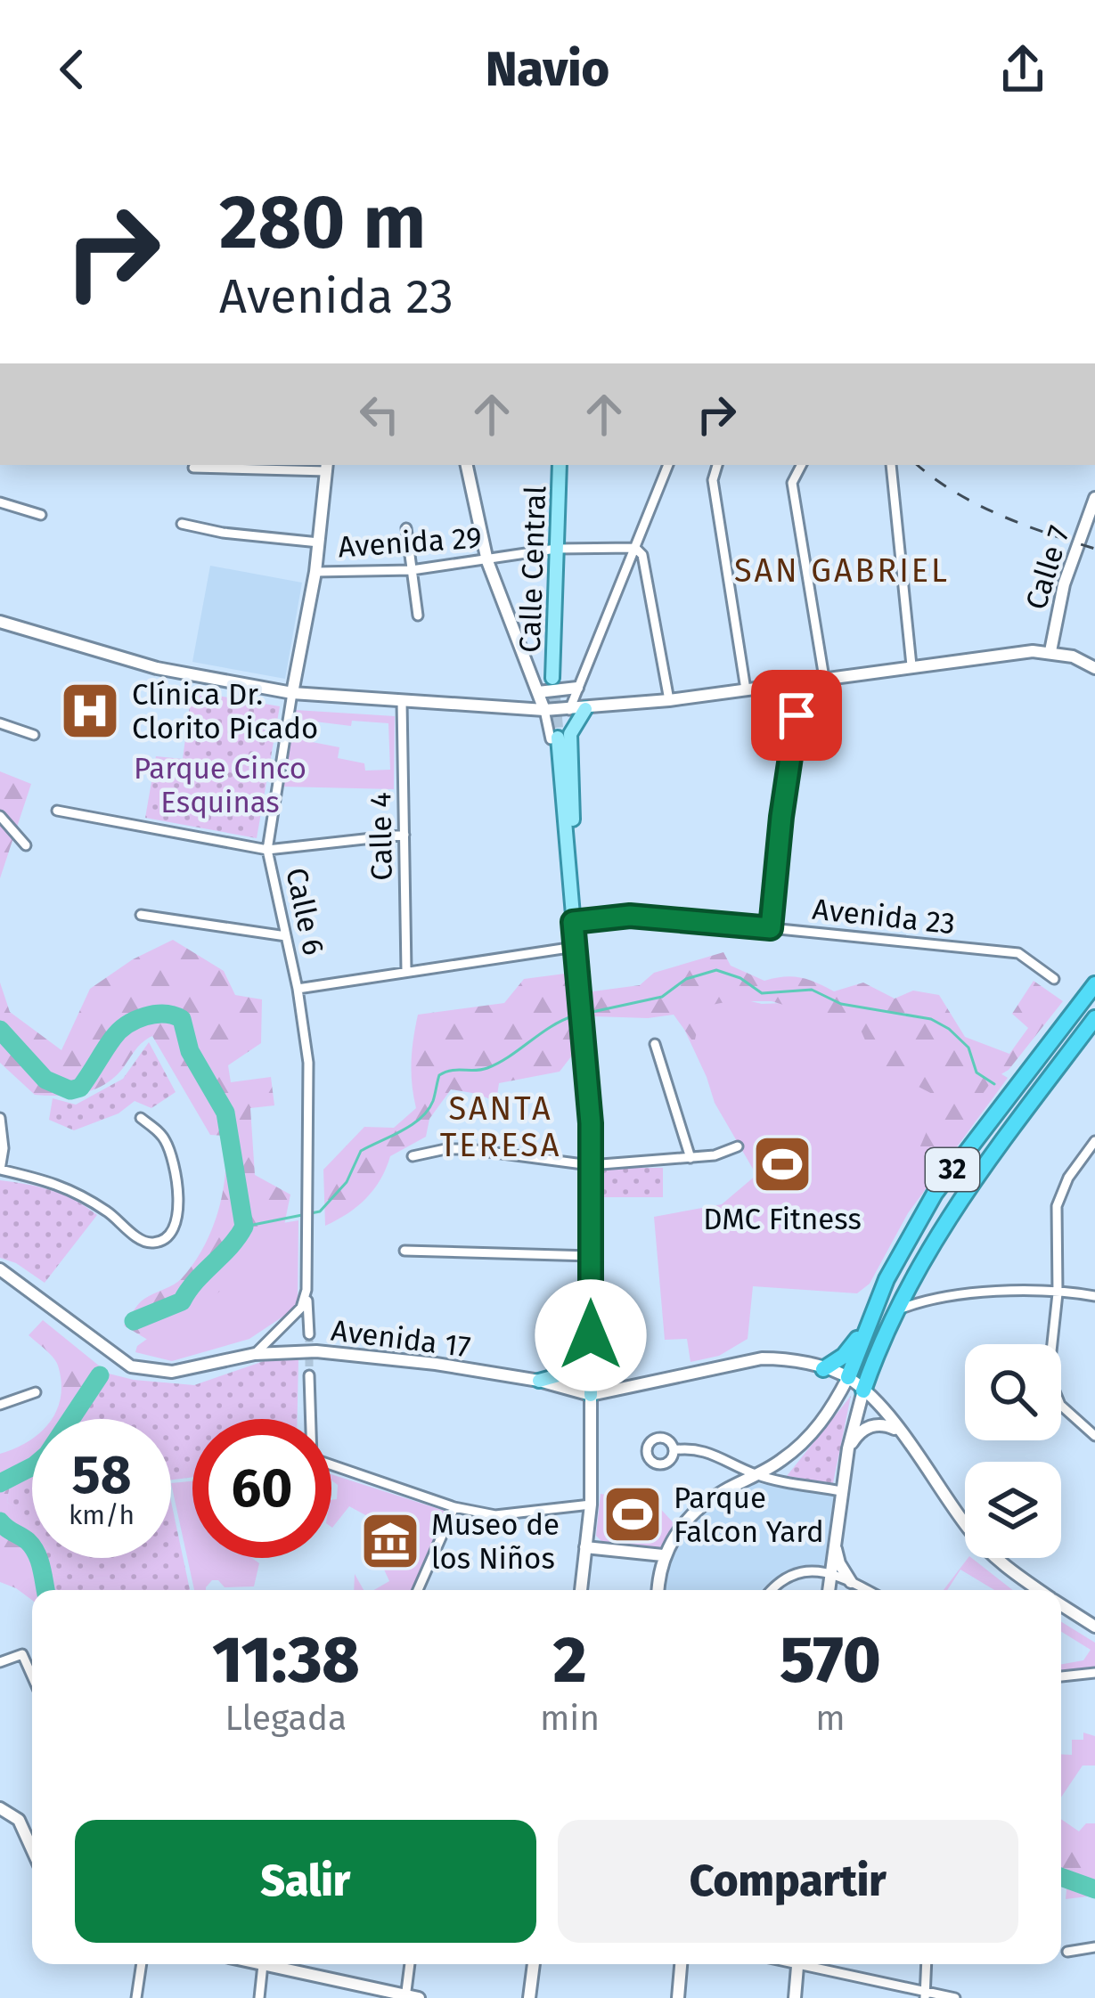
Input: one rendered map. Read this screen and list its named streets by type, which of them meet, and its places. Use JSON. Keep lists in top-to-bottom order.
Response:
{
  "streets": {
    "highway": ["32"],
    "main road": [
      "Calle 7",
      "Calle Central",
      "Calle 6",
      "Avenida 17"
    ],
    "street": ["Avenida 29", "Calle 4", "Avenida 23"]
  },
  "crossings": [
    ["Avenida 29", "Calle Central"],
    ["Avenida 29", "Calle 6"],
    ["32", "Avenida 17"]
  ],
  "districts": ["SAN GABRIEL", "SANTA TERESA"],
  "parks": ["Parque Cinco Esquinas"],
  "places": {
    "hospital": ["Clínica Dr. Clorito Picado"],
    "sports": ["DMC Fitness", "Parque Falcon Yard"],
    "museum": ["Museo de los Niños"]
  },
  "page": {
    "header": "Navio",
    "turn": ["280 m", "Avenida 23"],
    "speed": "58 km/h",
    "limit": "60",
    "eta": [
      "11:38",
      "Llegada",
      "2",
      "min",
      "570",
      "m"
    ],
    "buttons": ["Salir", "Compartir"]
  }
}
